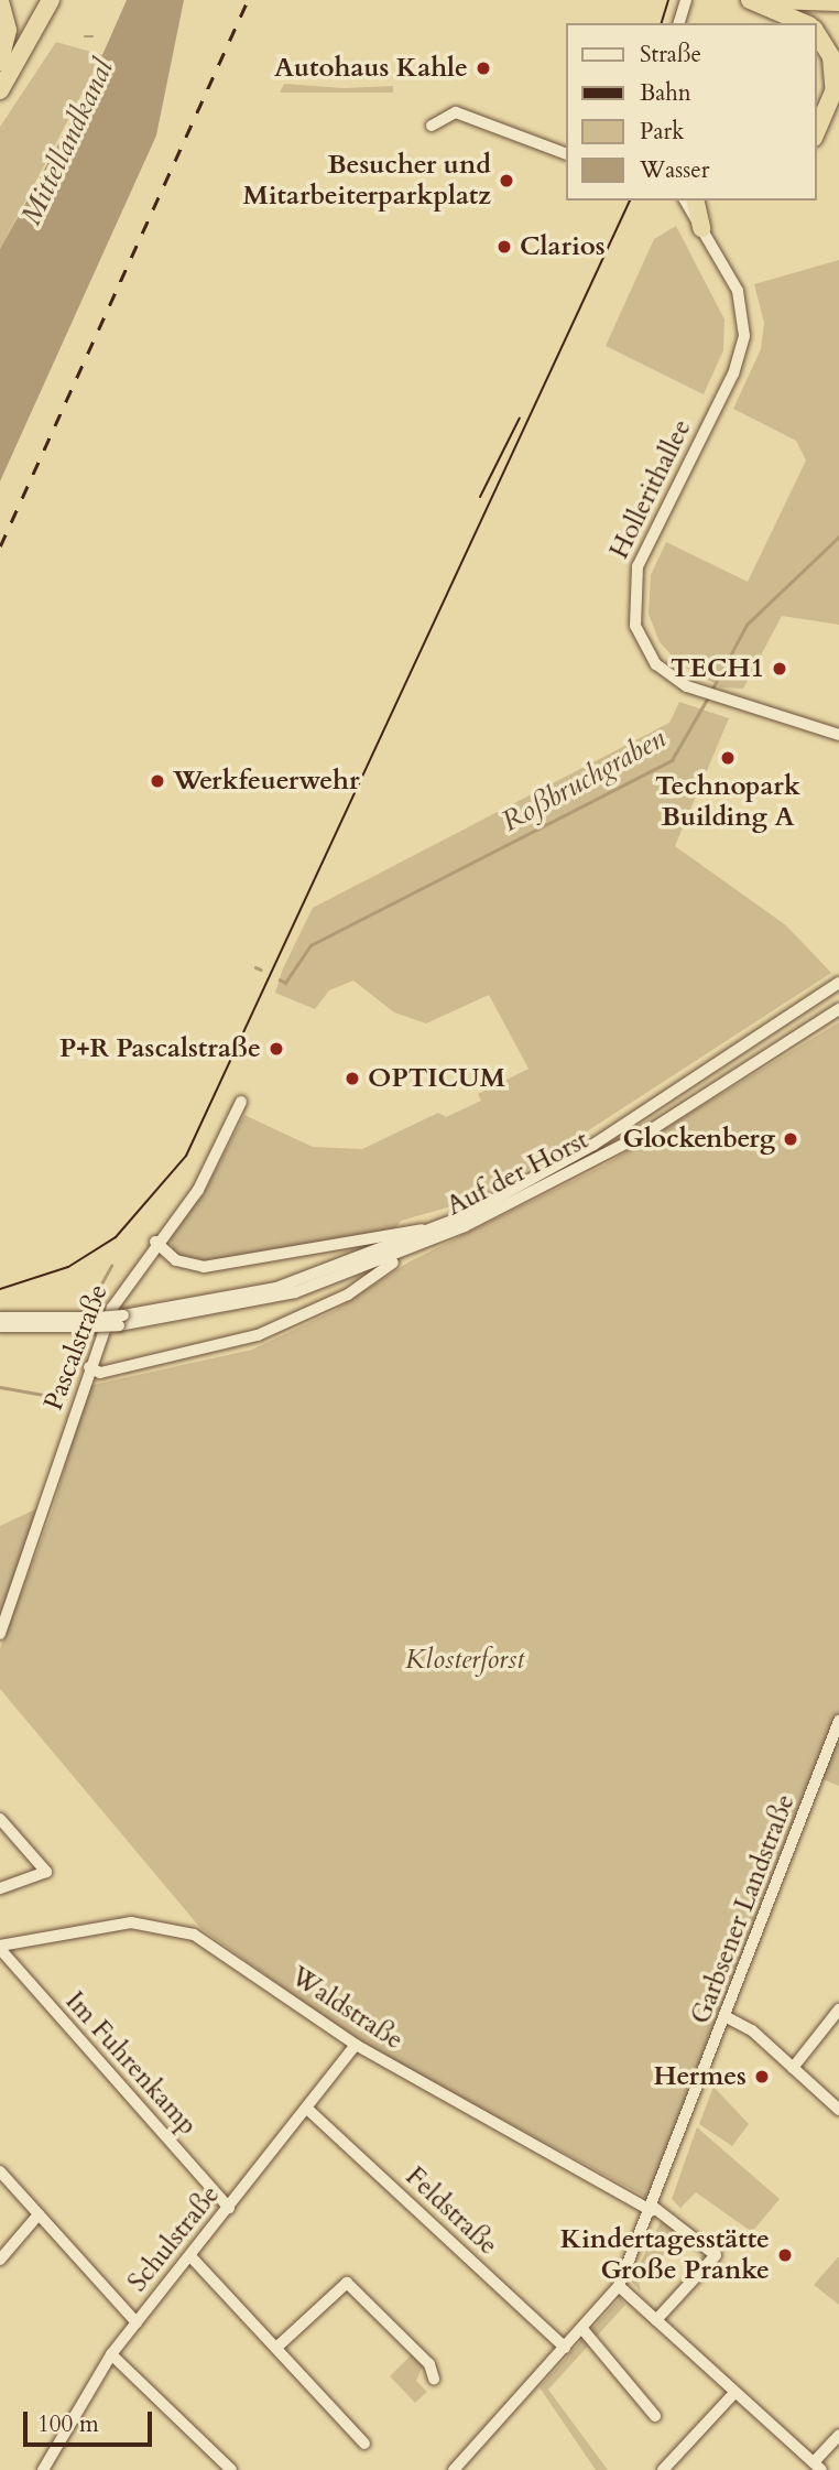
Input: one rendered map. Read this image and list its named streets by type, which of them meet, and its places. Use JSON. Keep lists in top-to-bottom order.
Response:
{
  "streets": {
    "street": [
      "Hollerithallee",
      "Auf der Horst",
      "Pascalstraße",
      "Garbsener Landstraße",
      "Waldstraße",
      "Im Fuhrenkamp",
      "Feldstraße",
      "Schulstraße"
    ]
  },
  "crossings": [
    ["Auf der Horst", "Pascalstraße"],
    ["Garbsener Landstraße", "Waldstraße"],
    ["Garbsener Landstraße", "Feldstraße"],
    ["Waldstraße", "Im Fuhrenkamp"],
    ["Waldstraße", "Schulstraße"],
    ["Im Fuhrenkamp", "Schulstraße"],
    ["Feldstraße", "Schulstraße"]
  ],
  "water": ["Mittellandkanal", "Roßbruchgraben"],
  "parks": ["Klosterforst"],
  "places": [
    "Autohaus Kahle",
    "Besucher und Mitarbeiterparkplatz",
    "Clarios",
    "TECH1",
    "Technopark Building A",
    "Werkfeuerwehr",
    "P+R Pascalstraße",
    "OPTICUM",
    "Glockenberg",
    "Hermes",
    "Kindertagesstätte Große Pranke"
  ],
  "legend": [
    "Straße",
    "Bahn",
    "Park",
    "Wasser"
  ],
  "scale_bar": "100 m"
}
